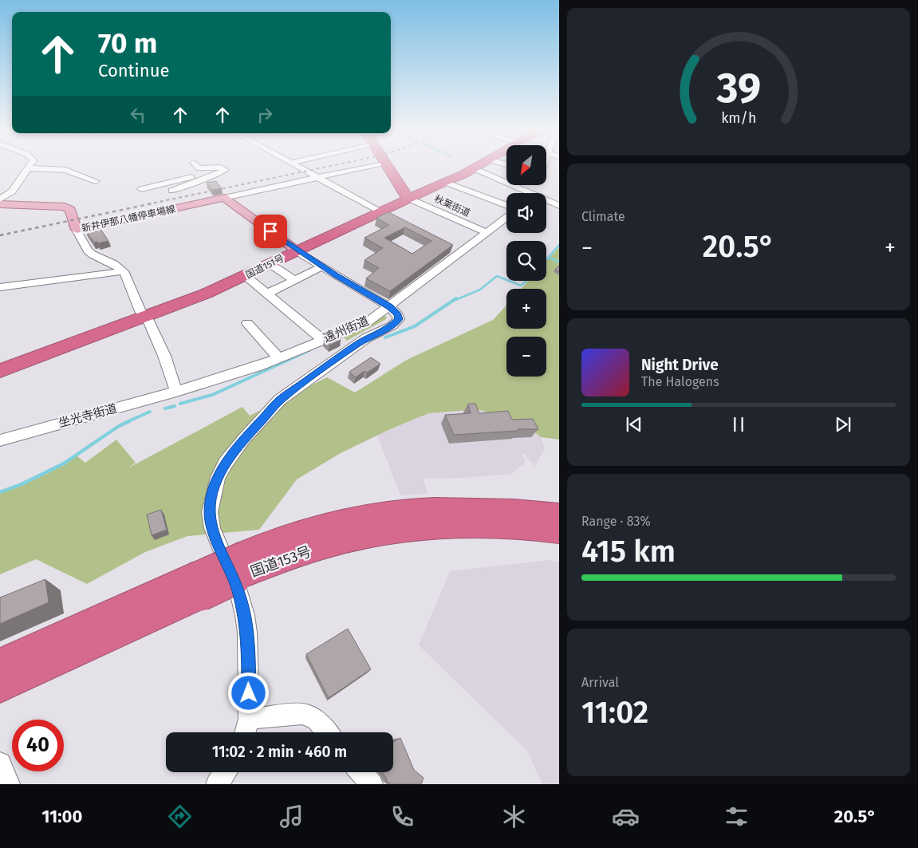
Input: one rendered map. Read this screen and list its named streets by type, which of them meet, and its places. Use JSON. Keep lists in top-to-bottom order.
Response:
{
  "streets": {
    "highway": ["国道151号", "国道153号"],
    "main road": ["新井伊那八幡停車場線"],
    "street": ["秋葉街道", "遠州街道", "坐光寺街道"]
  },
  "crossings": [
    ["秋葉街道", "国道151号"],
    ["秋葉街道", "遠州街道"],
    ["遠州街道", "坐光寺街道"]
  ],
  "north": "bottom left",
  "page": {
    "turn": ["70 m", "Continue"],
    "map_buttons": ["+", "−"],
    "tile": [
      "Climate",
      ["Range · 83%", "415 km"],
      ["Arrival", "11:02"]
    ],
    "heat": ["−", "20.5°", "+"],
    "song": ["Night Drive", "The Halogens"],
    "limit": "40",
    "trip": "11:02 · 2 min · 460 m",
    "tabs": ["11:00", "20.5°"],
    "gauge": ["39", "km/h"]
  }
}
